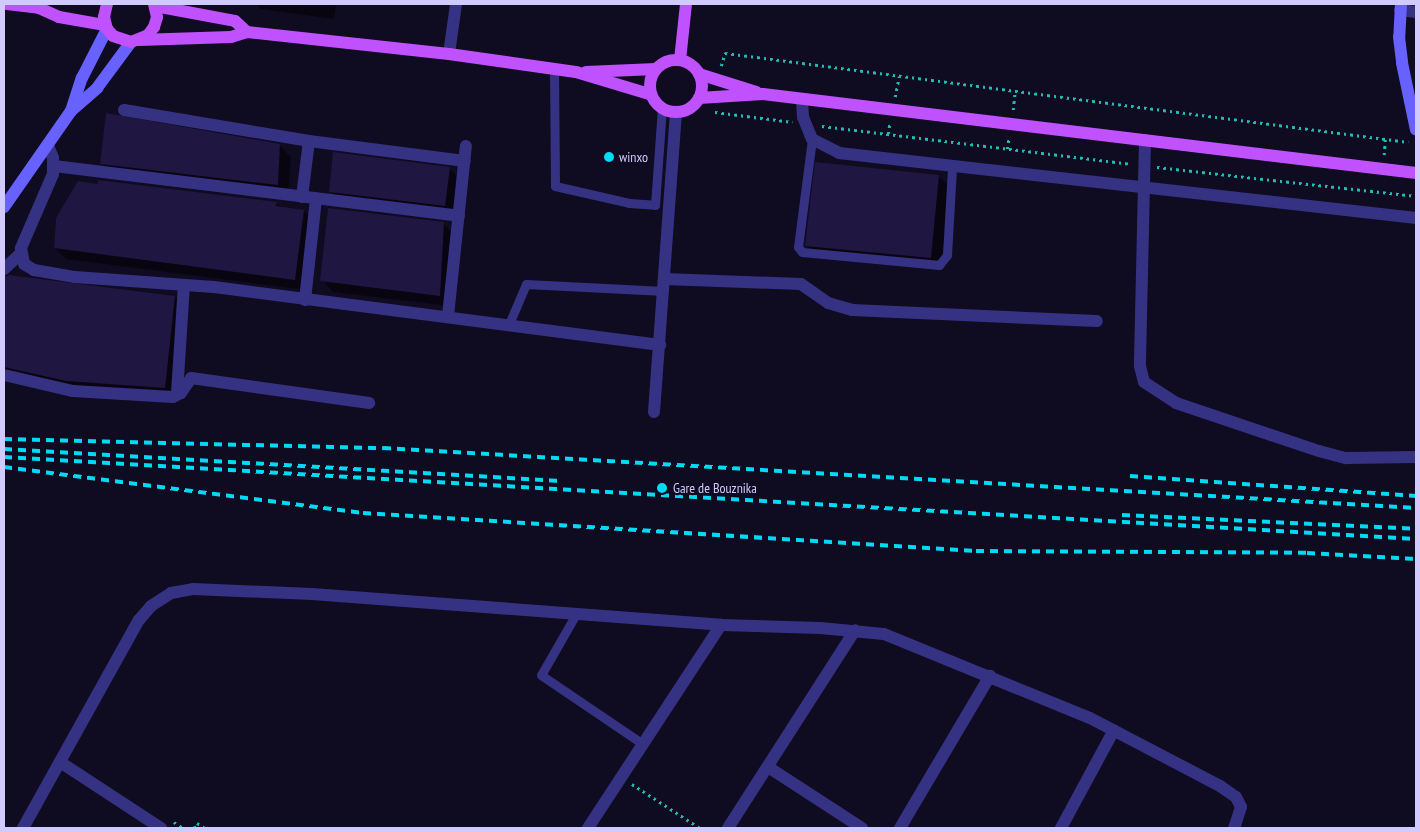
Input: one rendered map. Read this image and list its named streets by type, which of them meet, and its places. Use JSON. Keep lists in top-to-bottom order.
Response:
{
  "places": ["winxo", "Gare de Bouznika"]
}
